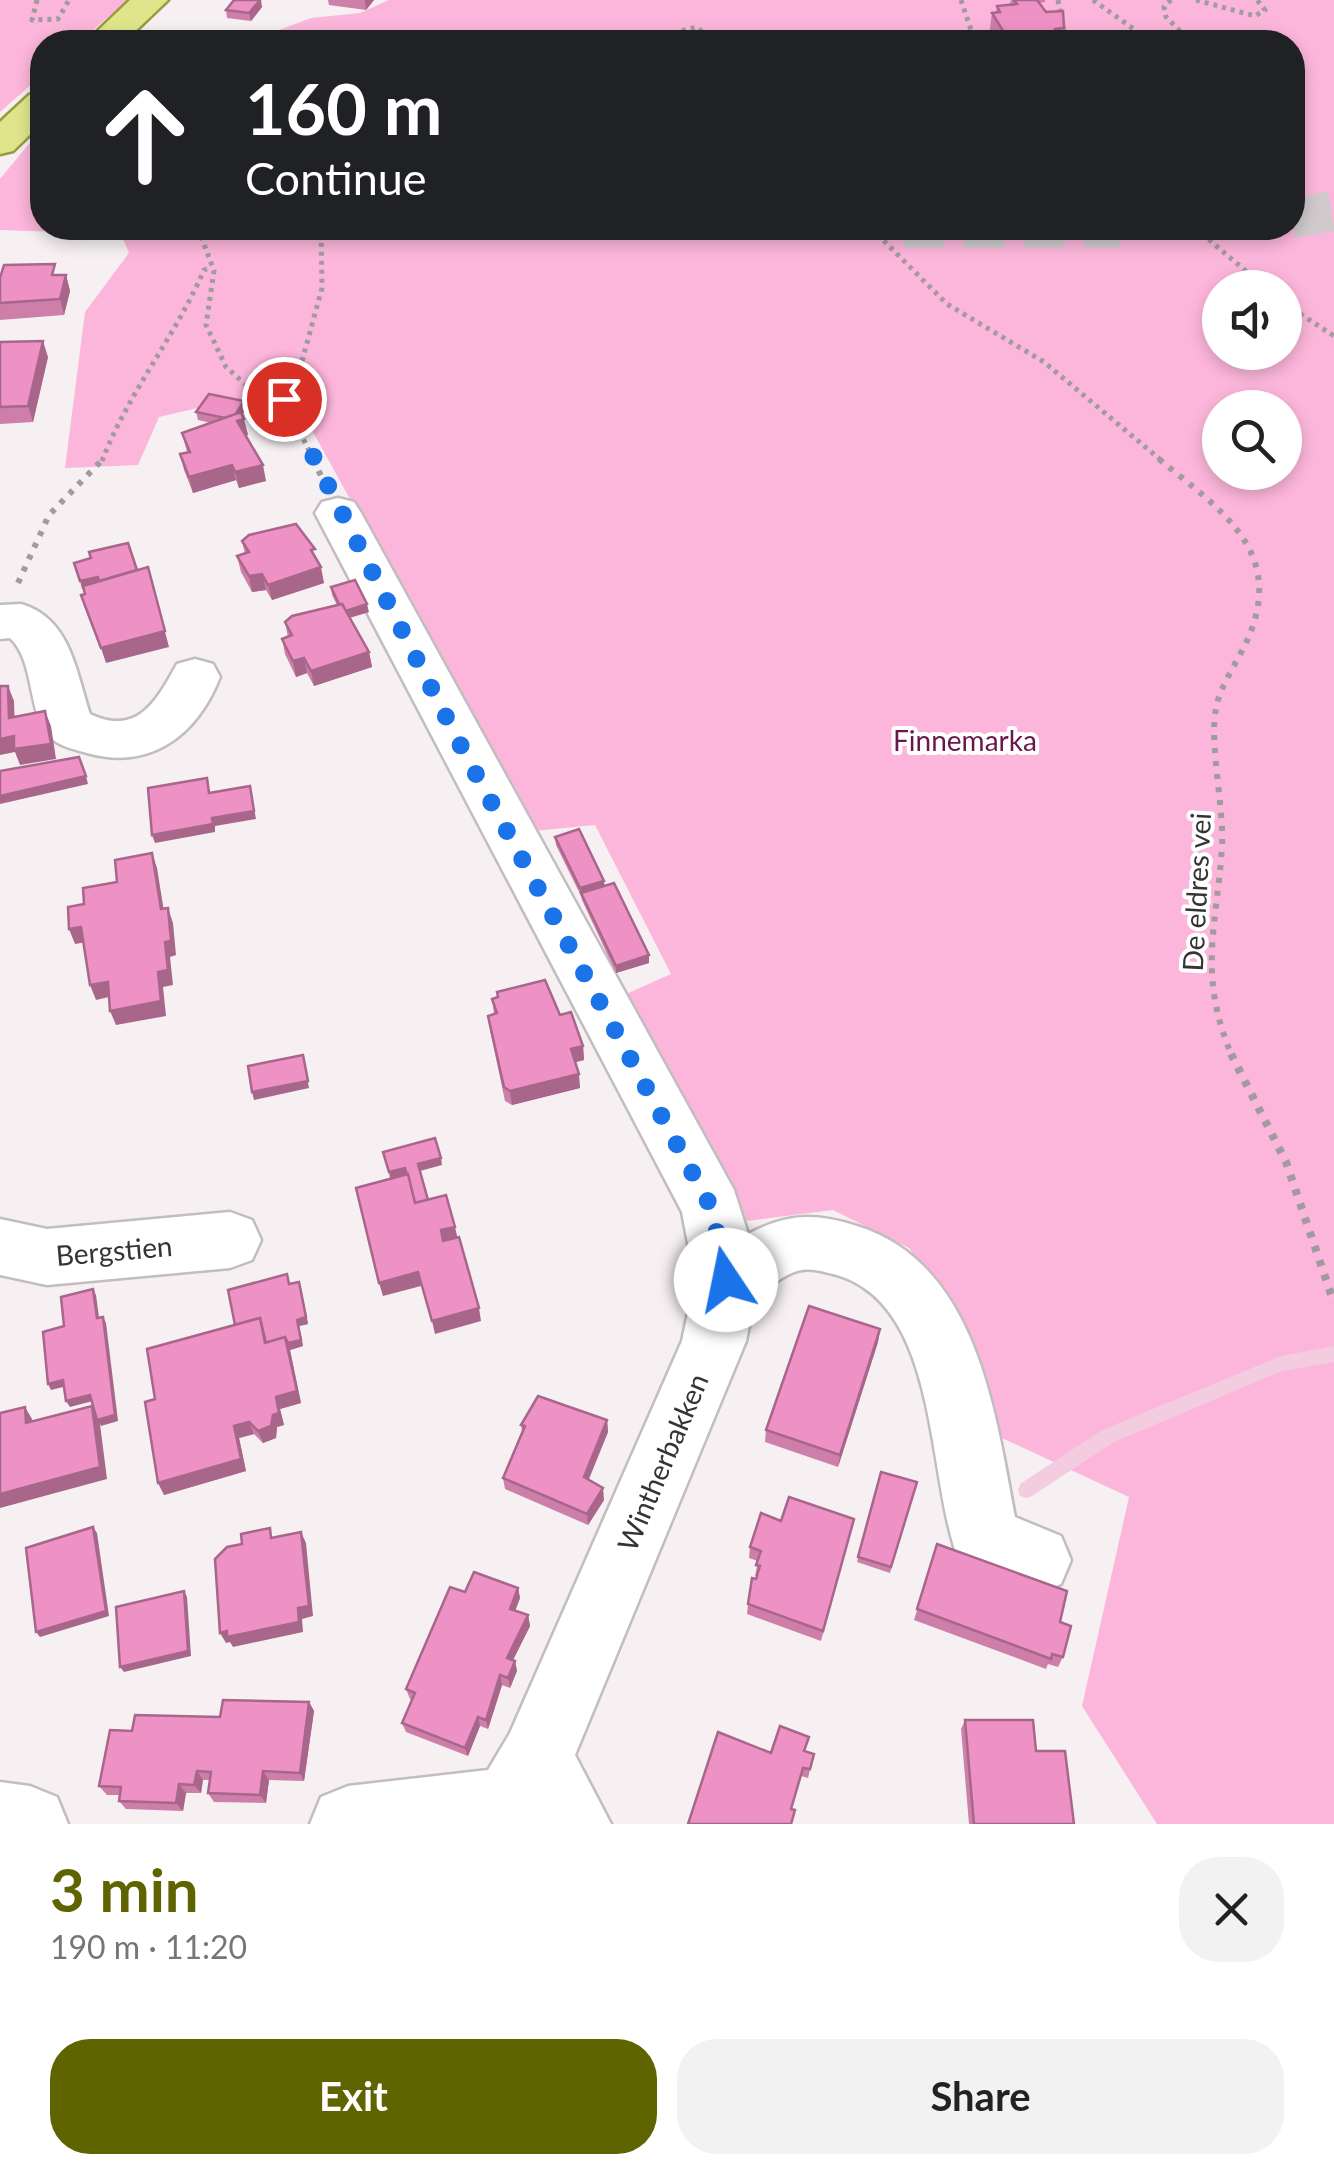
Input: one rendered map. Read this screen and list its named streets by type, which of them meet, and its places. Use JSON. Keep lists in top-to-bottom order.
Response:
{
  "streets": {
    "street": ["Bergstien", "Wintherbakken"],
    "path": ["De eldres vei"]
  },
  "parks": ["Finnemarka"],
  "page": {
    "turn": ["160 m", "Continue"],
    "heading": ["3 min", "190 m · 11:20"],
    "buttons": ["Exit", "Share"]
  }
}
